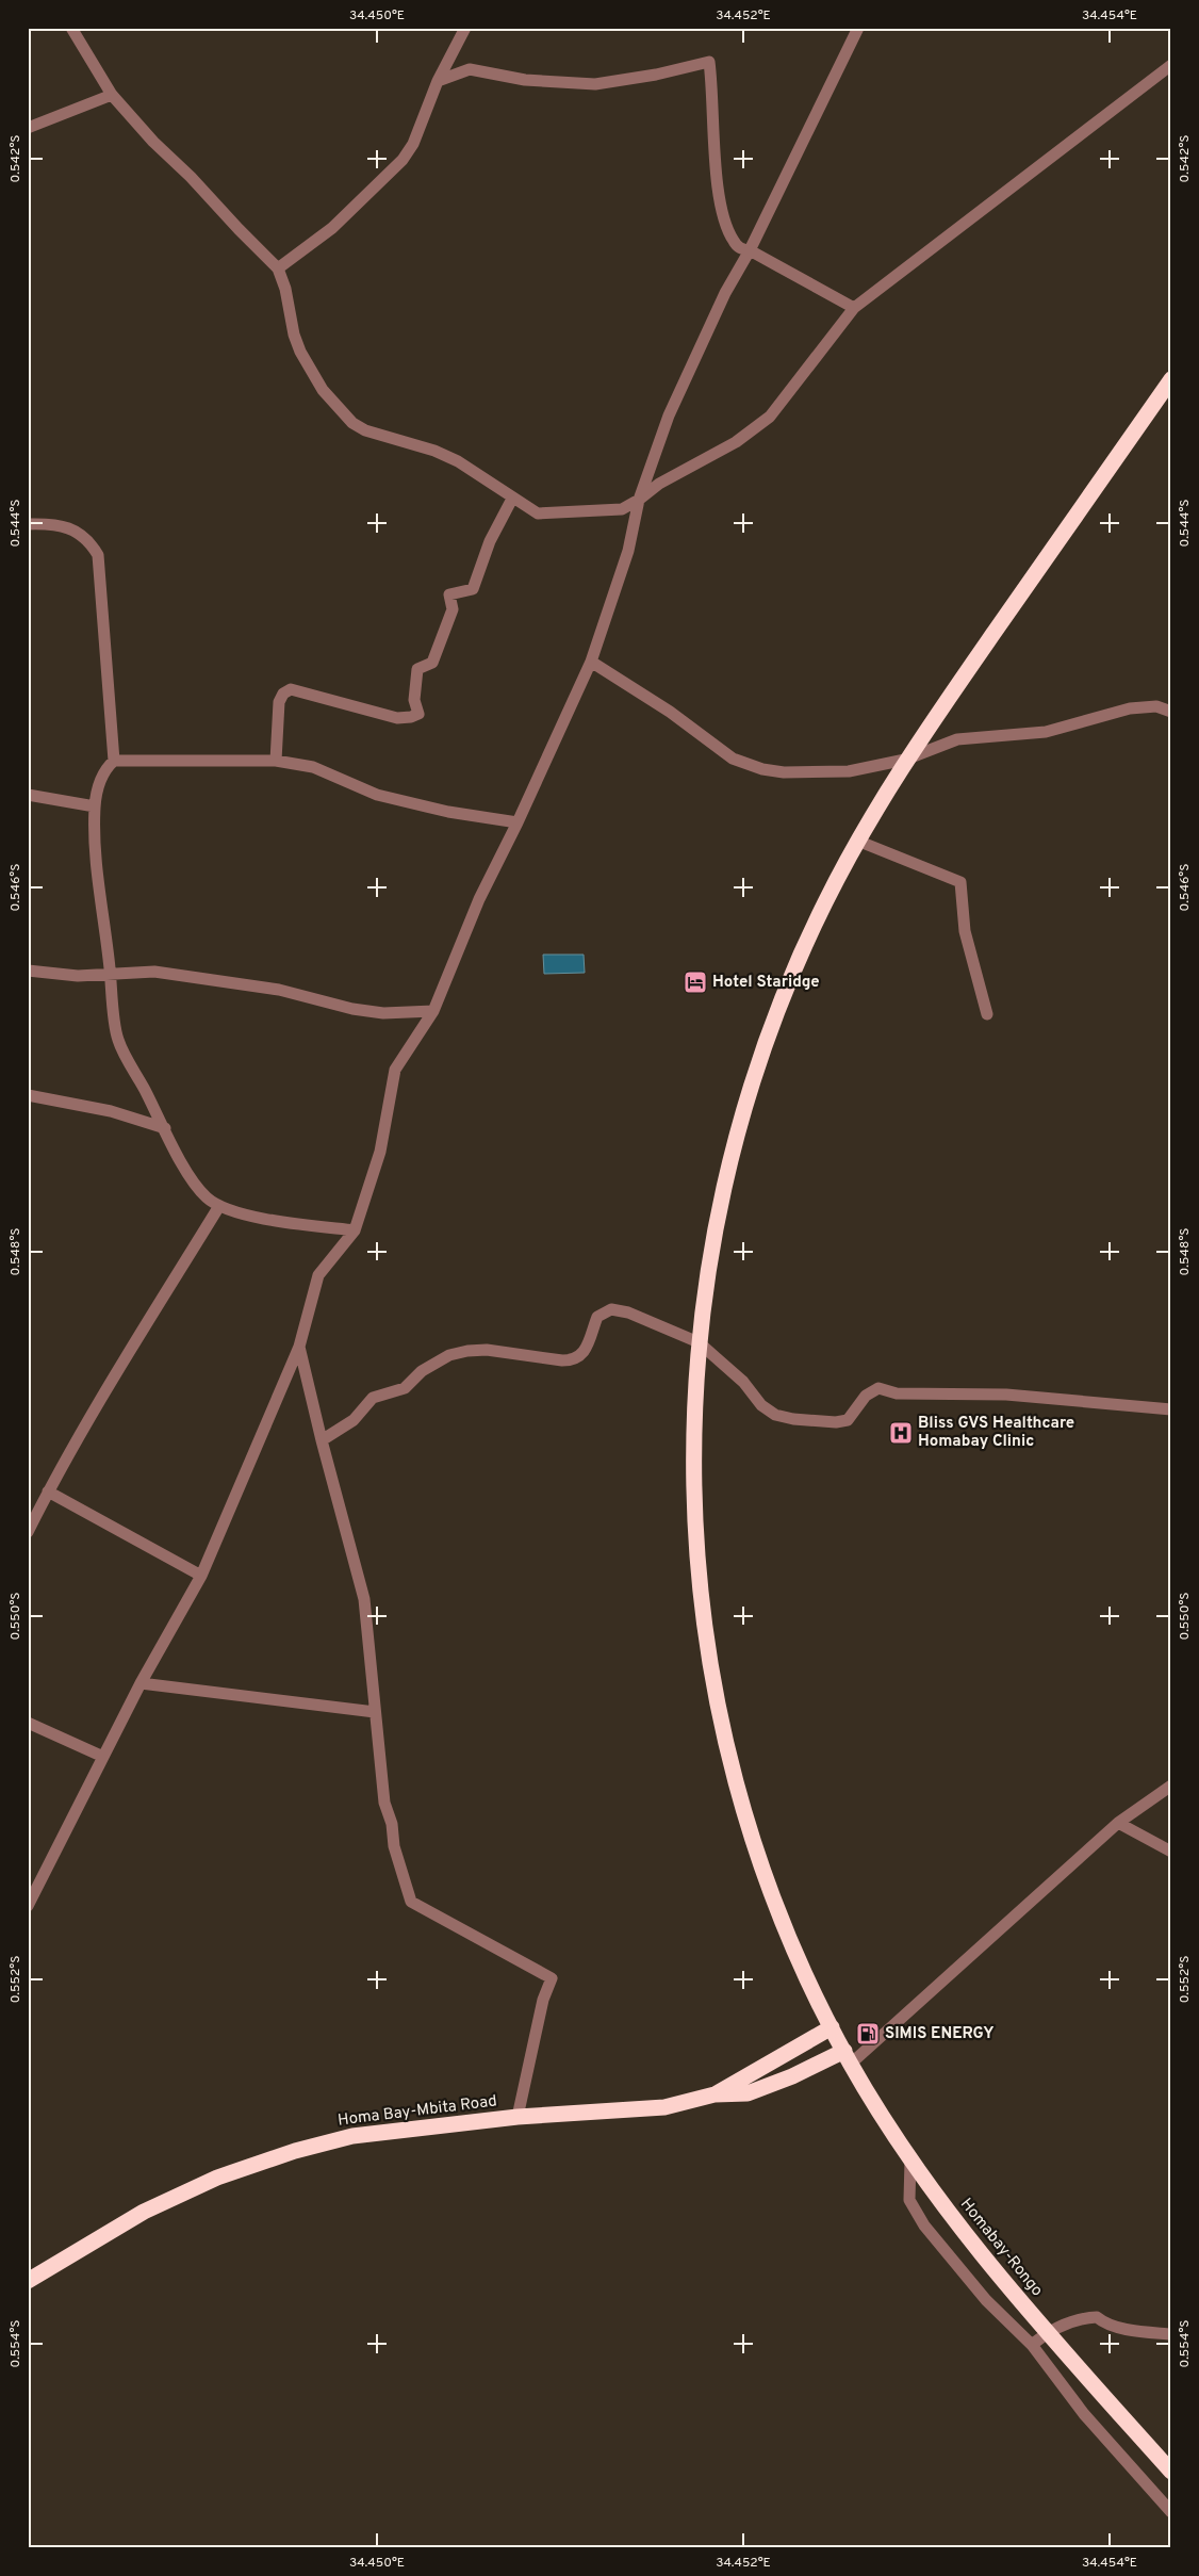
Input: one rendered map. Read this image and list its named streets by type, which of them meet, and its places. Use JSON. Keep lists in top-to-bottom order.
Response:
{
  "streets": {
    "highway": ["Homa Bay-Mbita Road", "Homabay-Rongo"]
  },
  "crossings": [
    ["Homa Bay-Mbita Road", "Homabay-Rongo"]
  ],
  "places": {
    "hotel": ["Hotel Staridge"],
    "hospital": ["Bliss GVS Healthcare Homabay Clinic"],
    "fuel station": ["SIMIS ENERGY"]
  },
  "coordinates": [
    "34.450°E",
    "34.452°E",
    "34.454°E",
    "0.542°S",
    "0.544°S",
    "0.546°S",
    "0.548°S",
    "0.550°S",
    "0.552°S",
    "0.554°S"
  ]
}
